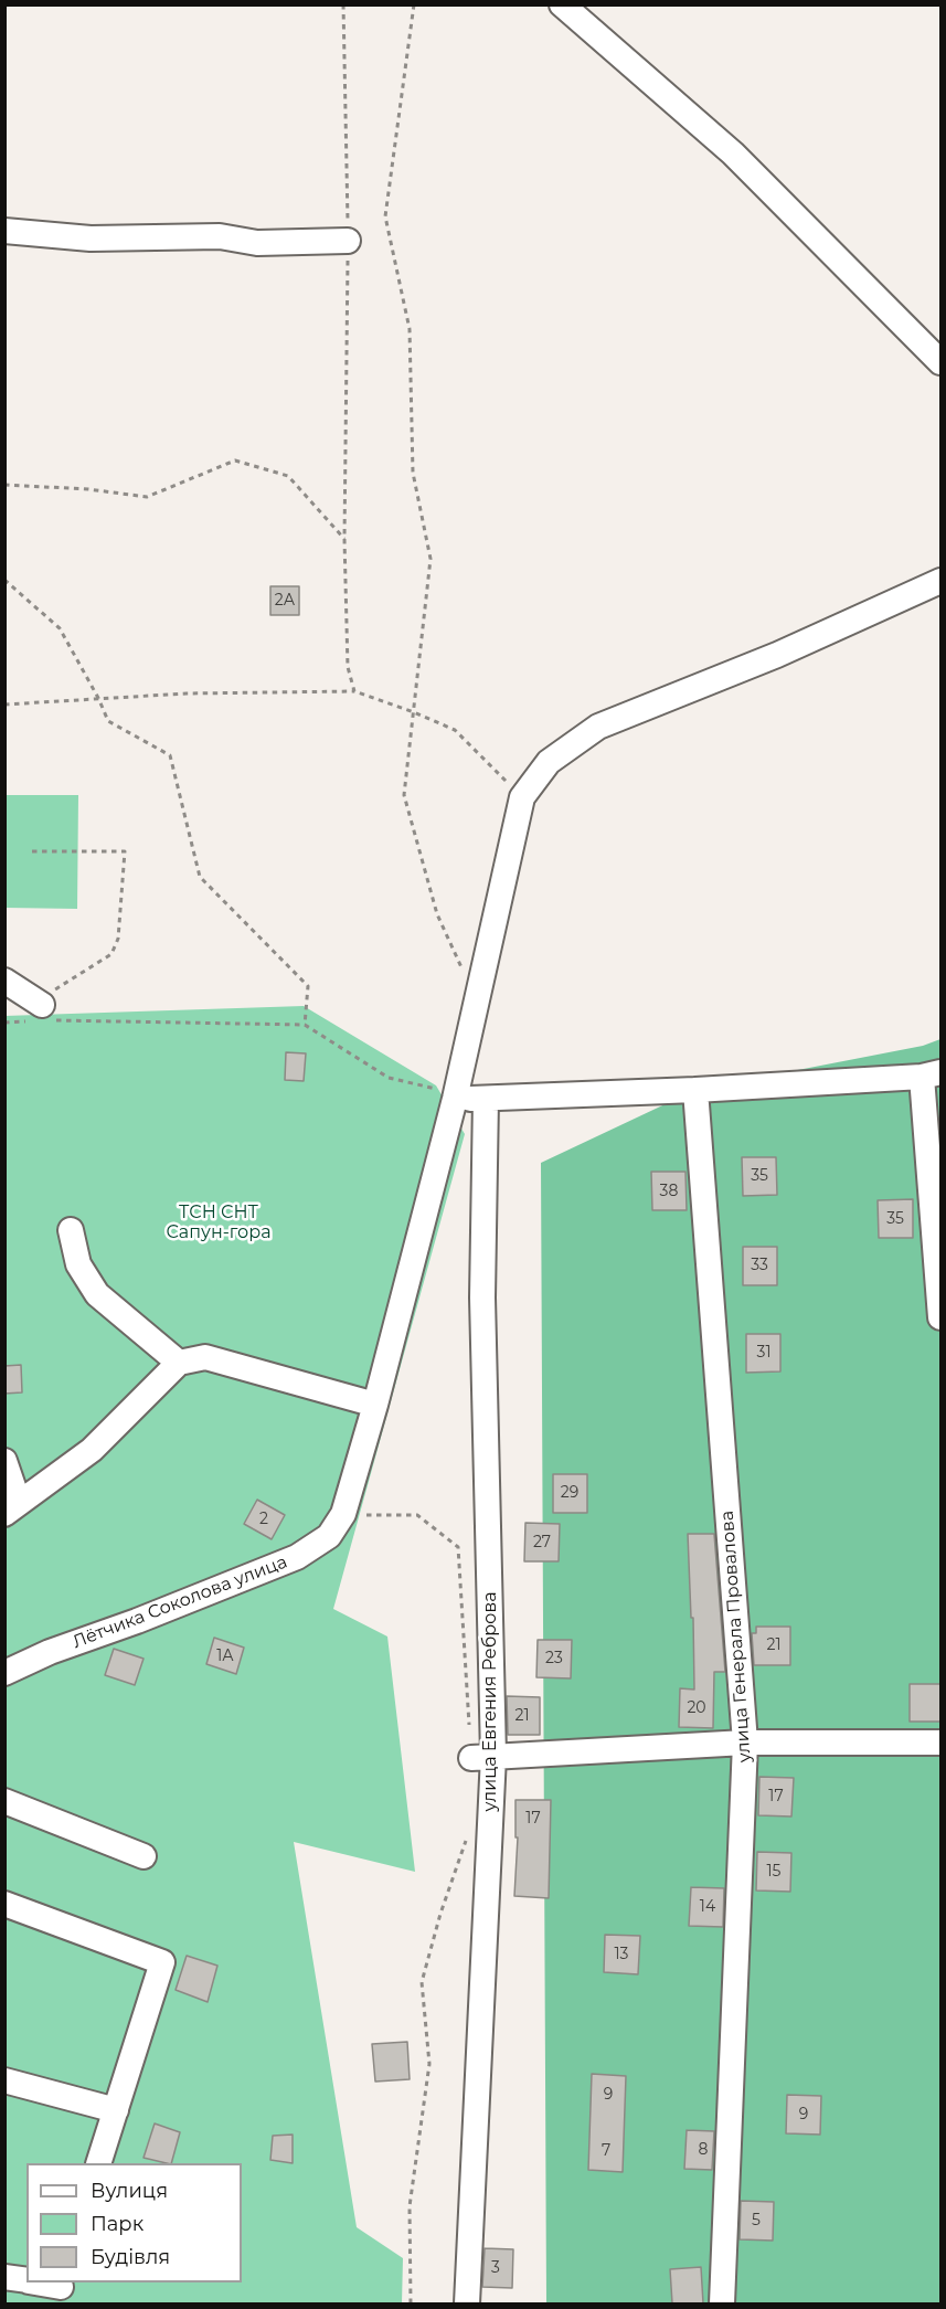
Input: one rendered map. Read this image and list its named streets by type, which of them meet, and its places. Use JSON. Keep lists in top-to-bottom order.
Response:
{
  "streets": {
    "street": ["Лётчика Соколова улица", "улица Генерала Провалова", "улица Евгения Реброва"]
  },
  "parks": ["ТСН СНТ Сапун-гора"],
  "house_numbers": [
    "2А",
    "35",
    "38",
    "35",
    "33",
    "31",
    "29",
    "2",
    "27",
    "21",
    "1А",
    "23",
    "20",
    "21",
    "17",
    "17",
    "15",
    "14",
    "13",
    "9",
    "9",
    "8",
    "7",
    "5",
    "3"
  ],
  "legend": ["Вулиця", "Парк", "Будівля"]
}
